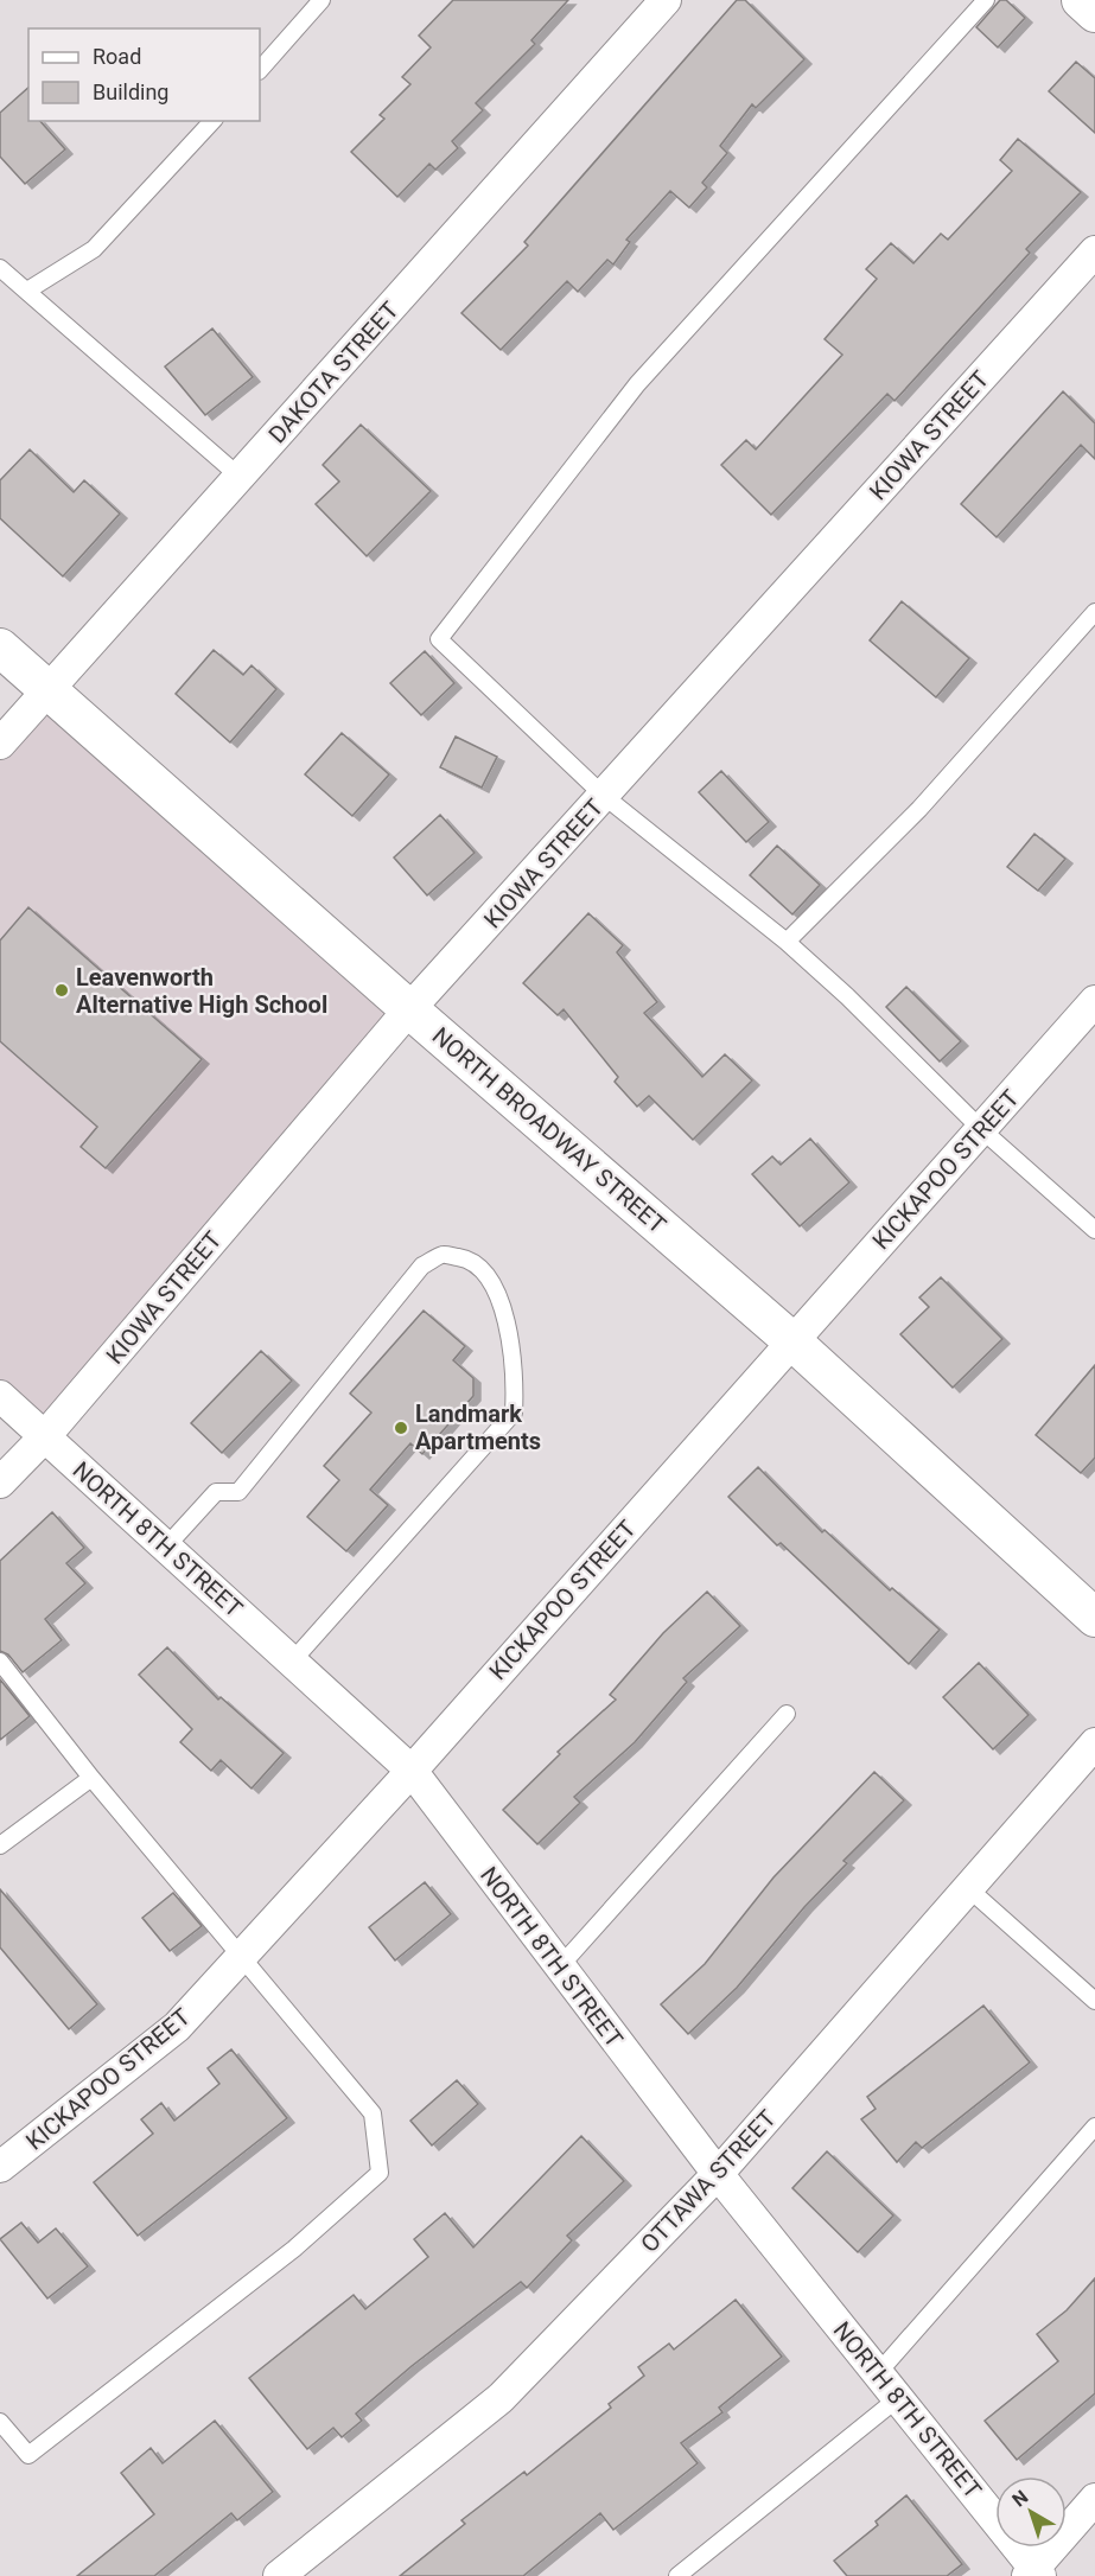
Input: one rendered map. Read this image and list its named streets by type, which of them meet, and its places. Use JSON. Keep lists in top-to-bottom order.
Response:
{
  "streets": {
    "street": [
      "DAKOTA STREET",
      "KIOWA STREET",
      "NORTH BROADWAY STREET",
      "KICKAPOO STREET",
      "NORTH 8TH STREET",
      "OTTAWA STREET"
    ]
  },
  "crossings": [
    ["DAKOTA STREET", "NORTH BROADWAY STREET"],
    ["KIOWA STREET", "NORTH BROADWAY STREET"],
    ["KIOWA STREET", "NORTH 8TH STREET"],
    ["NORTH BROADWAY STREET", "KICKAPOO STREET"],
    ["KICKAPOO STREET", "NORTH 8TH STREET"],
    ["NORTH 8TH STREET", "OTTAWA STREET"]
  ],
  "places": ["Leavenworth Alternative High School", "Landmark Apartments"],
  "legend": ["Road", "Building"],
  "north": "top left"
}
